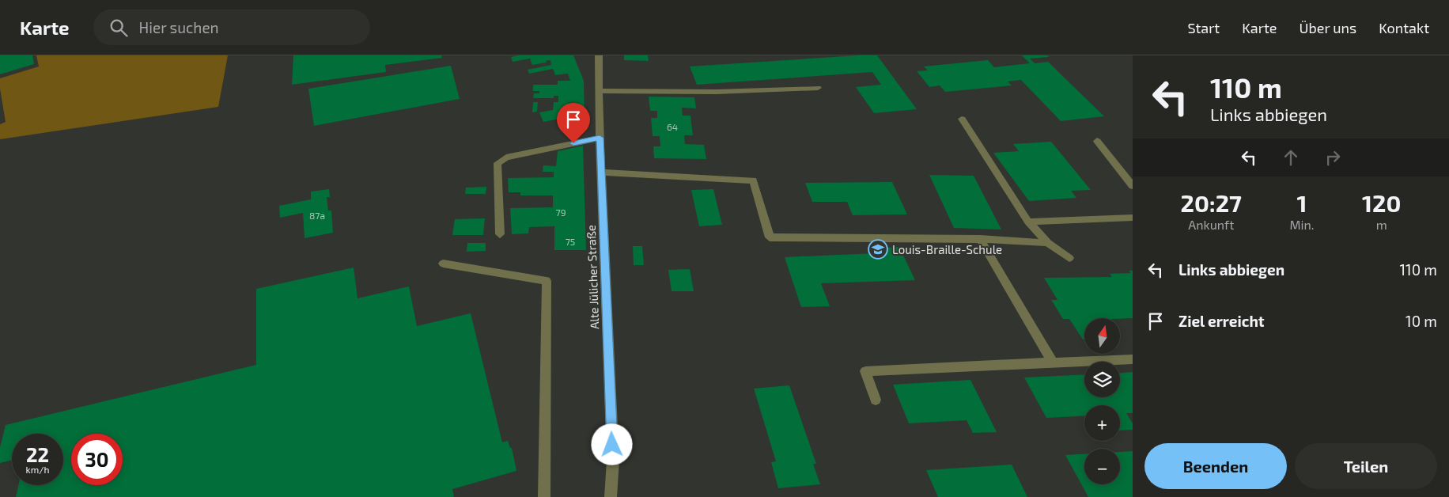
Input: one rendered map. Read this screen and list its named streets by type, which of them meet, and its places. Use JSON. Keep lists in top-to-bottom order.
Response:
{
  "streets": {
    "street": ["Alte Jülicher Straße"]
  },
  "places": {
    "school or university": ["Louis-Braille-Schule"]
  },
  "house_numbers": [
    "64",
    "79",
    "87a",
    "75"
  ],
  "north": "top",
  "page": {
    "header": "Karte",
    "search": "Hier suchen",
    "nav": [
      "Start",
      "Karte",
      "Über uns",
      "Kontakt"
    ],
    "turn": ["110 m", "Links abbiegen"],
    "eta": [
      "20:27",
      "Ankunft",
      "1",
      "Min.",
      "120",
      "m"
    ],
    "list": [
      {
        "name": "Links abbiegen",
        "value": "110 m"
      },
      {
        "name": "Ziel erreicht",
        "value": "10 m"
      }
    ],
    "map_buttons": ["+", "−"],
    "speed": "22 km/h",
    "limit": "30",
    "buttons": ["Beenden", "Teilen"]
  }
}
